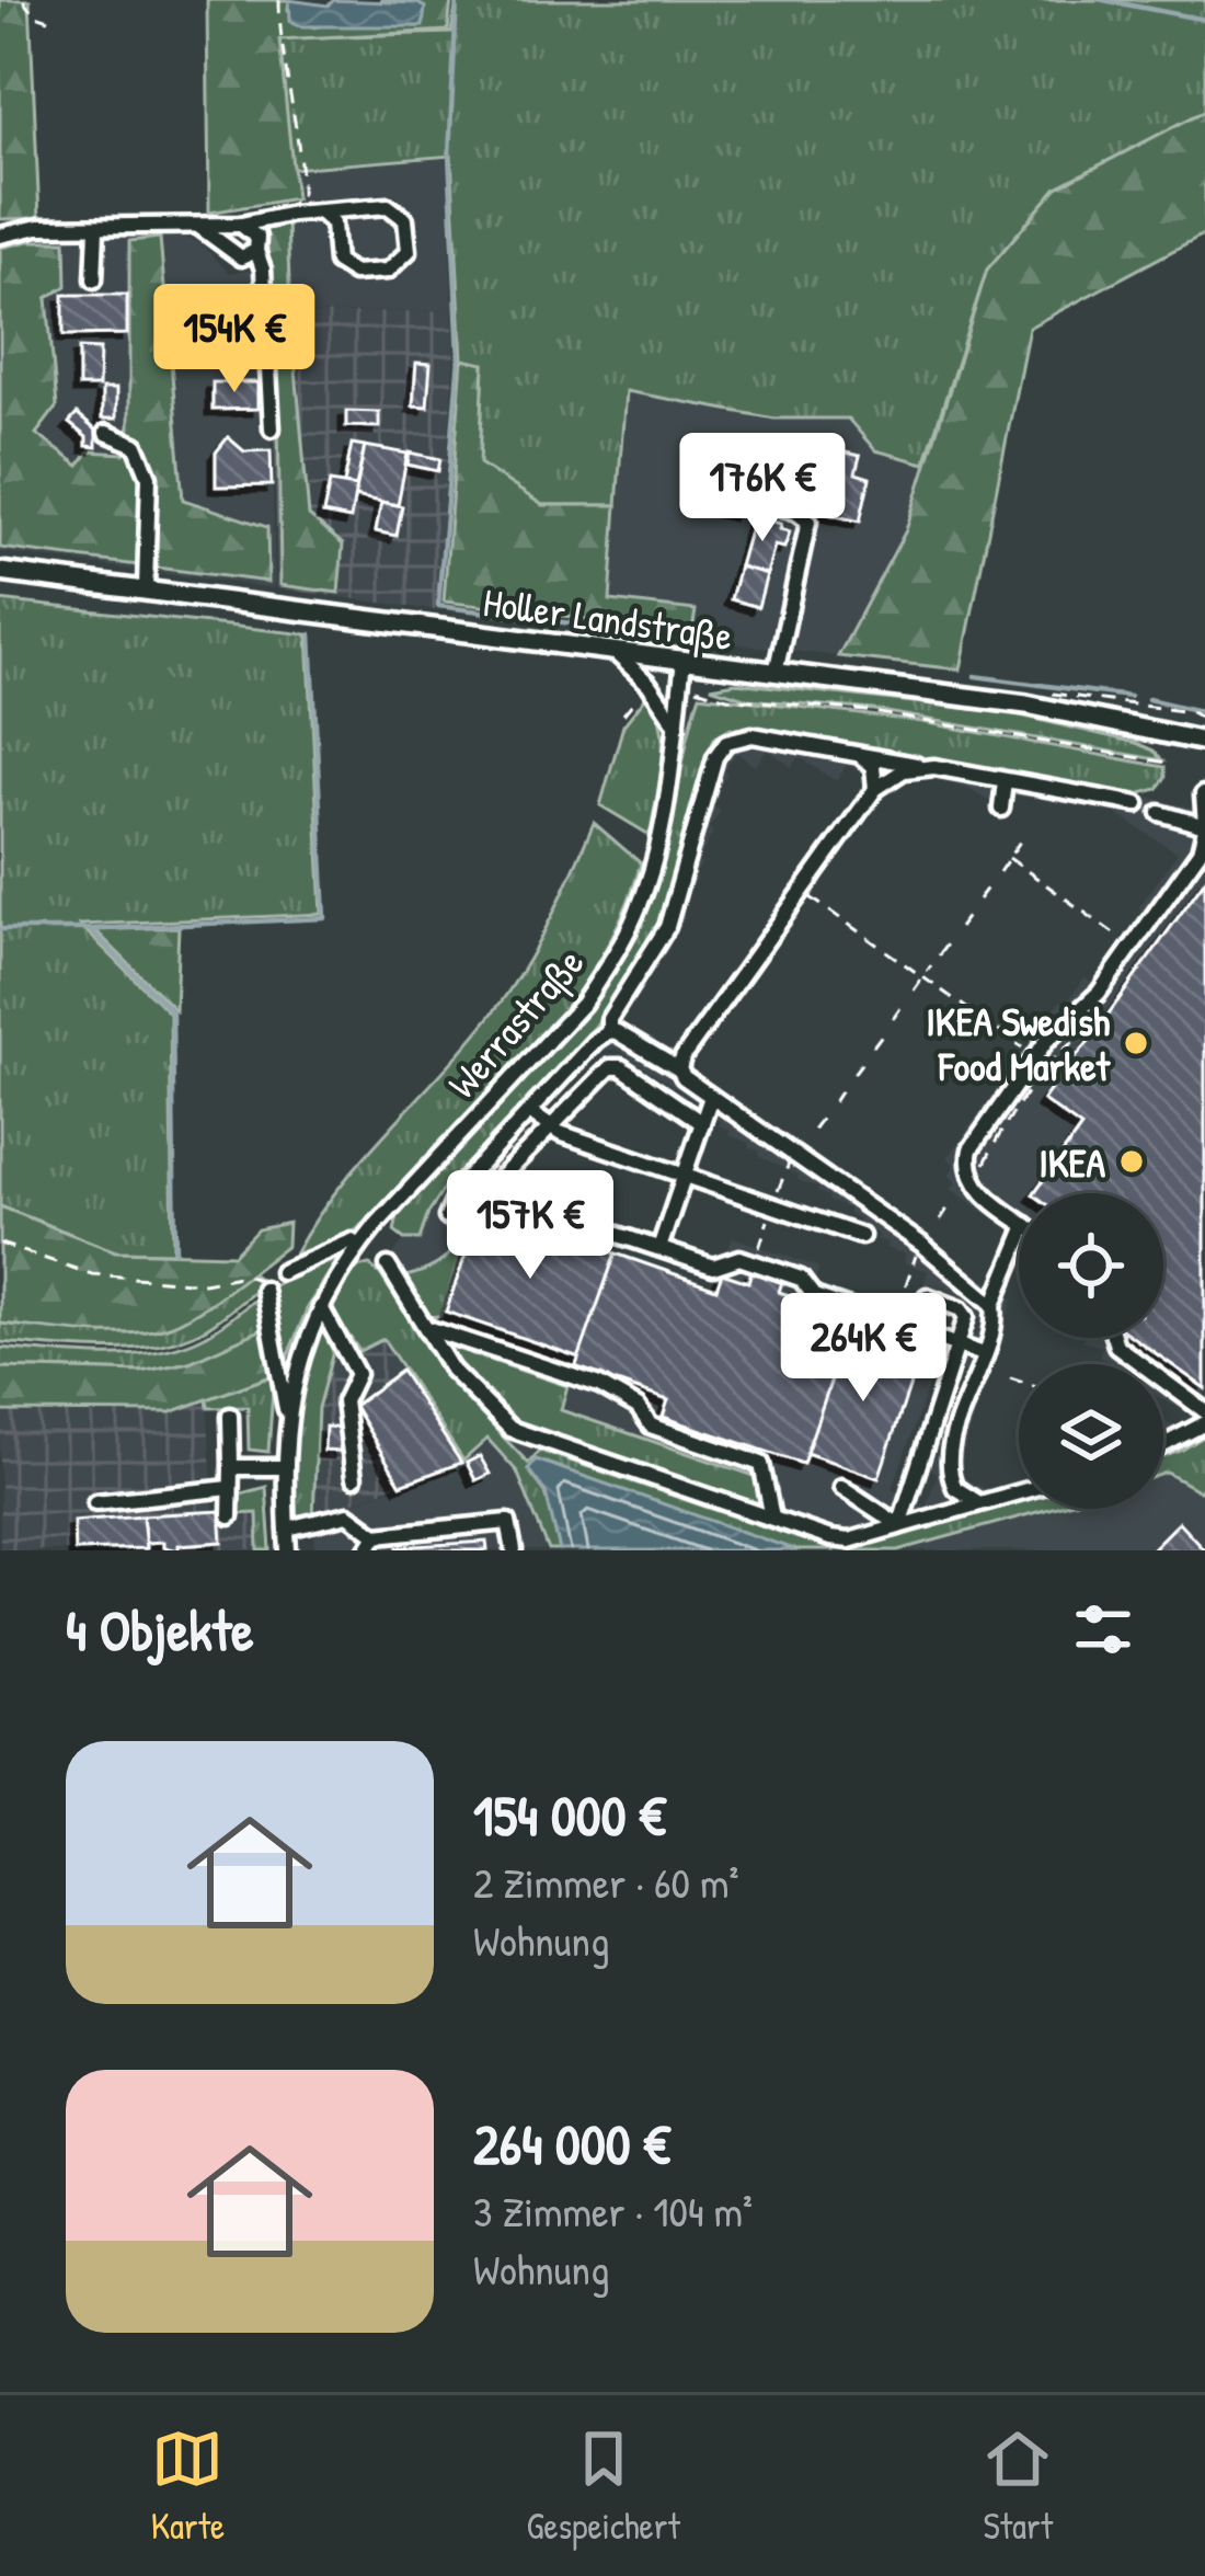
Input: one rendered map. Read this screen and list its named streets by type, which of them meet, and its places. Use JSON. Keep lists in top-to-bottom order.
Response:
{
  "streets": {
    "main road": ["Holler Landstraße"],
    "street": ["Werrastraße"]
  },
  "crossings": [
    ["Holler Landstraße", "Werrastraße"]
  ],
  "places": ["IKEA Swedish Food Market", "IKEA"],
  "page": {
    "price": [
      "154K €",
      "176K €",
      "157K €",
      "264K €"
    ],
    "heading": "4 Objekte",
    "list": [
      {
        "name": "154 000 €",
        "note": "2 Zimmer · 60 m² · Wohnung"
      },
      {
        "name": "264 000 €",
        "note": "3 Zimmer · 104 m² · Wohnung"
      }
    ],
    "tabs": ["Karte", "Gespeichert", "Start"]
  }
}
